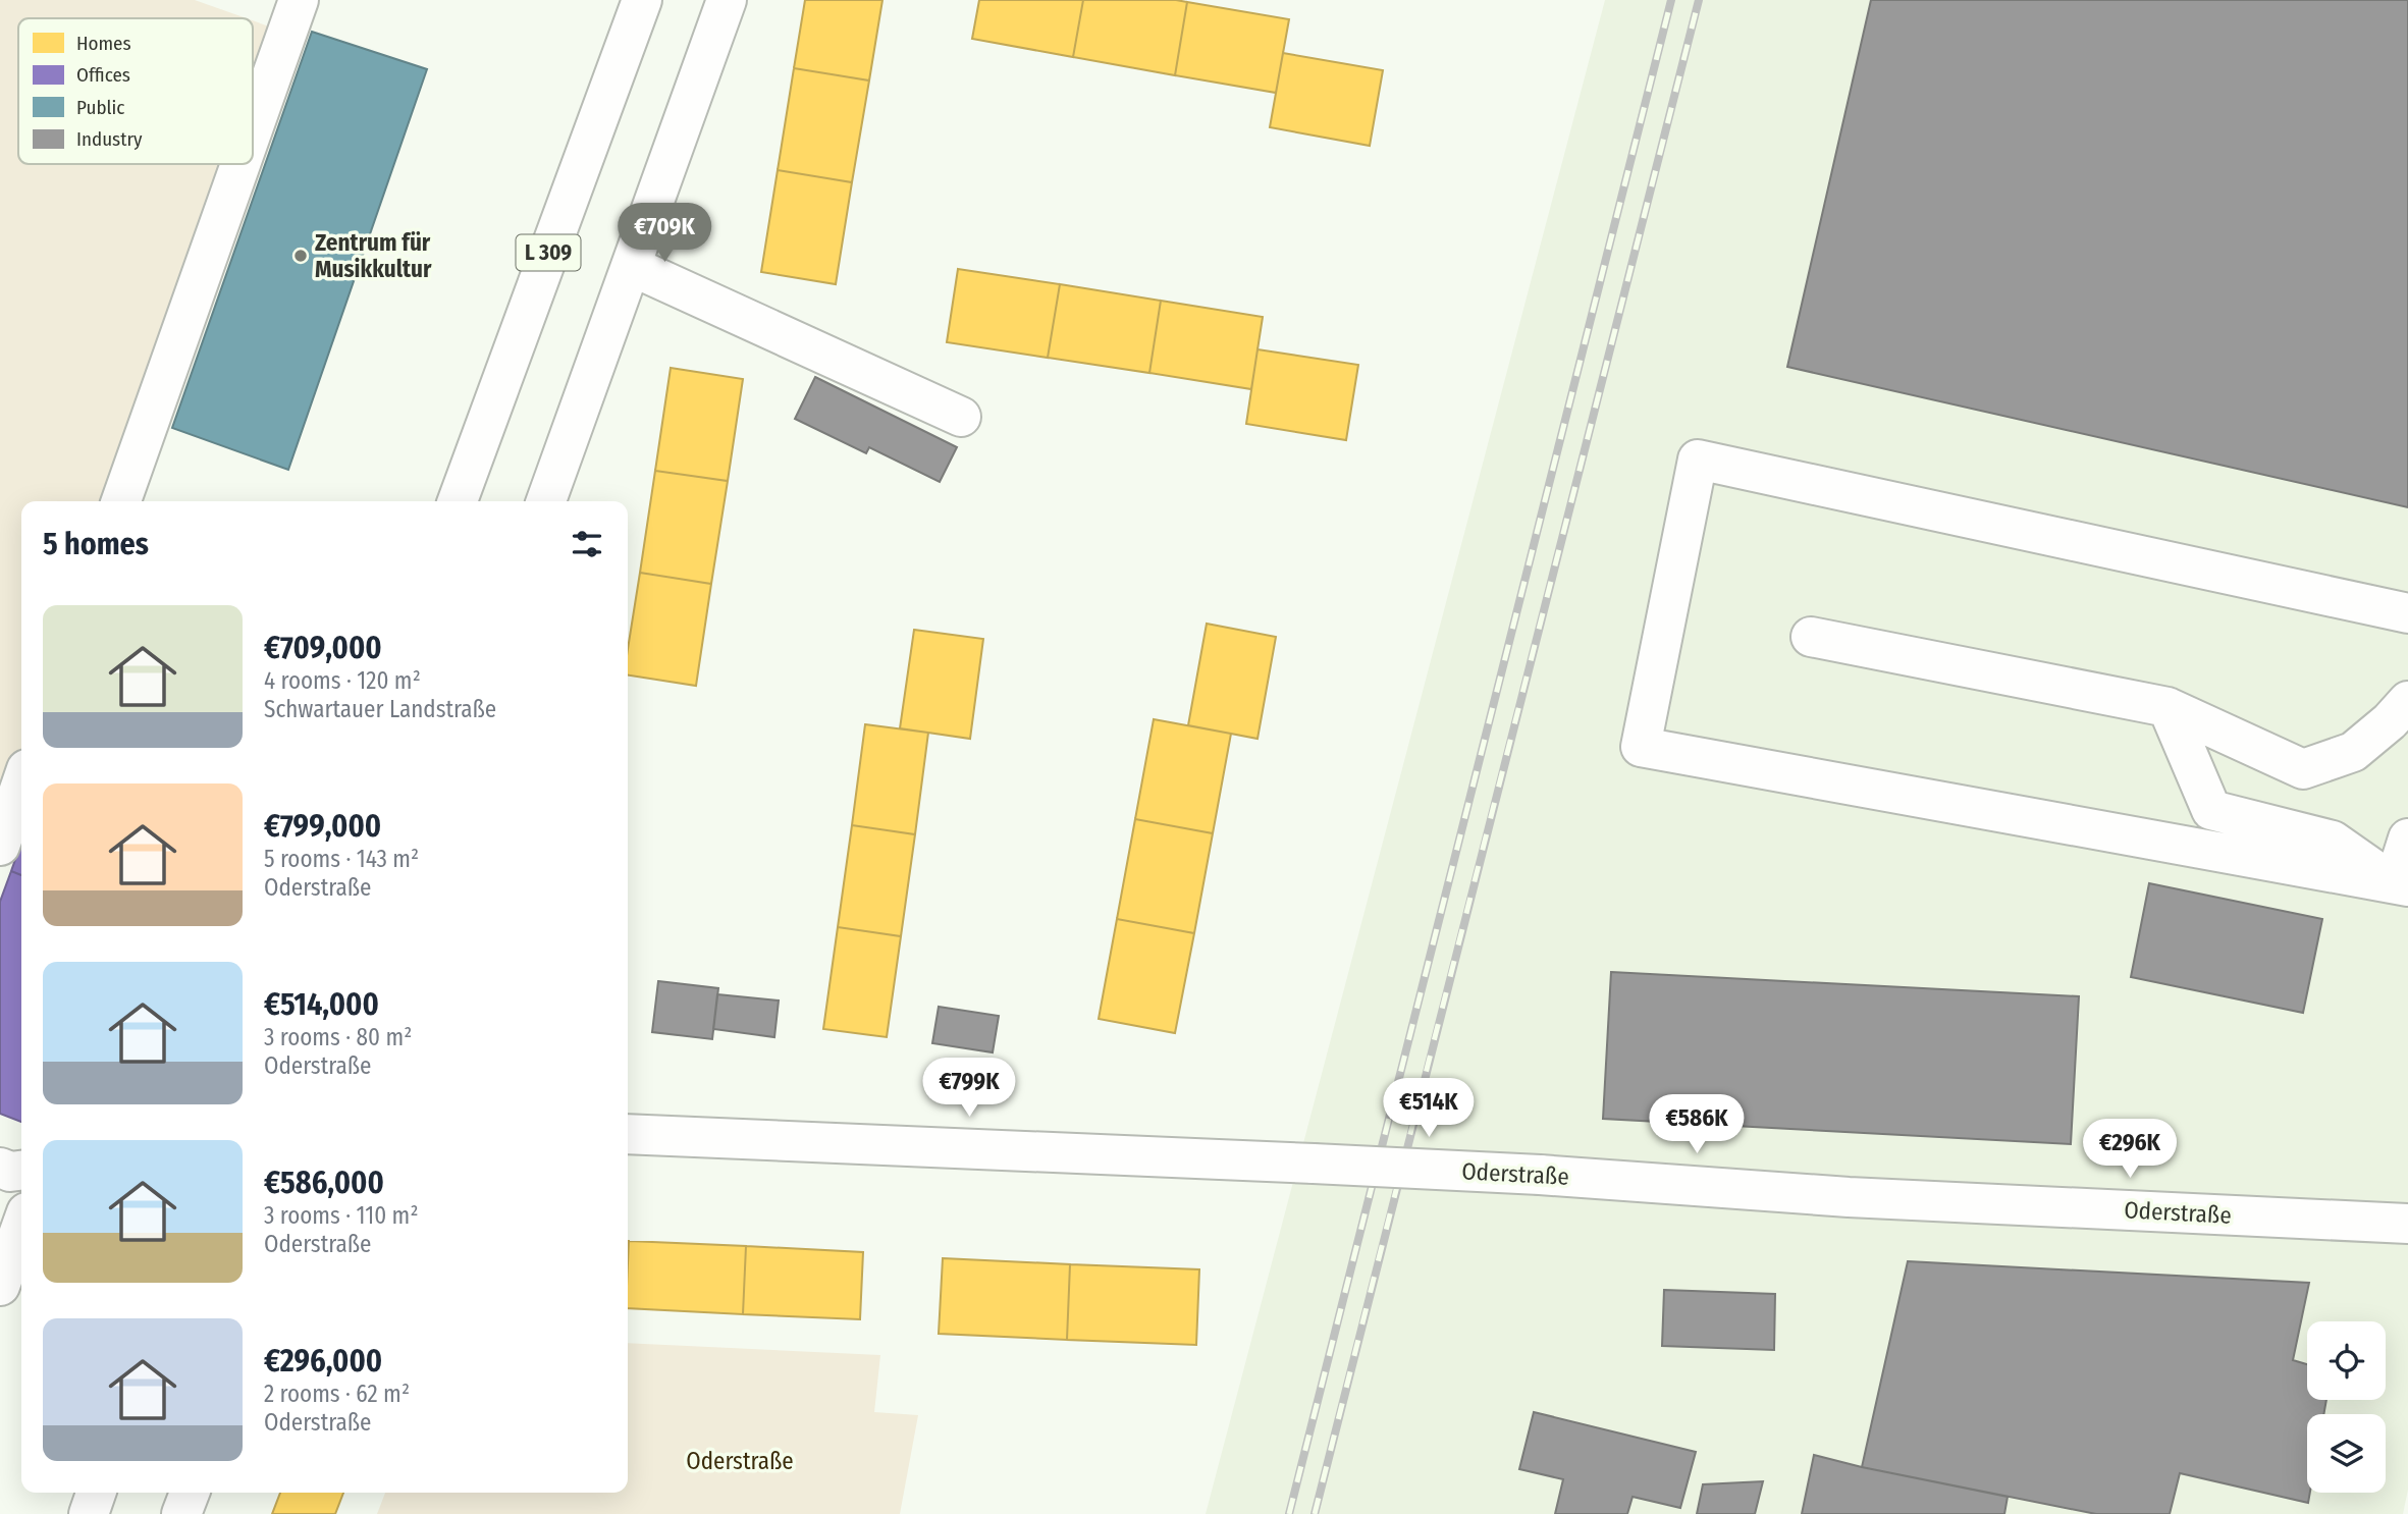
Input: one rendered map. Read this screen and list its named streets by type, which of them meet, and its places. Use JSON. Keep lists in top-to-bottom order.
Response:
{
  "streets": {
    "street": ["L 309", "Oderstraße"]
  },
  "parks": ["Oderstraße"],
  "places": ["Zentrum für Musikkultur"],
  "legend": [
    "Homes",
    "Offices",
    "Public",
    "Industry"
  ],
  "page": {
    "price": [
      "€709K",
      "€799K",
      "€514K",
      "€586K",
      "€296K"
    ],
    "heading": "5 homes",
    "list": [
      {
        "name": "€709,000",
        "note": "4 rooms · 120 m² · Schwartauer Landstraße"
      },
      {
        "name": "€799,000",
        "note": "5 rooms · 143 m² · Oderstraße"
      },
      {
        "name": "€514,000",
        "note": "3 rooms · 80 m² · Oderstraße"
      },
      {
        "name": "€586,000",
        "note": "3 rooms · 110 m² · Oderstraße"
      },
      {
        "name": "€296,000",
        "note": "2 rooms · 62 m² · Oderstraße"
      }
    ]
  }
}
